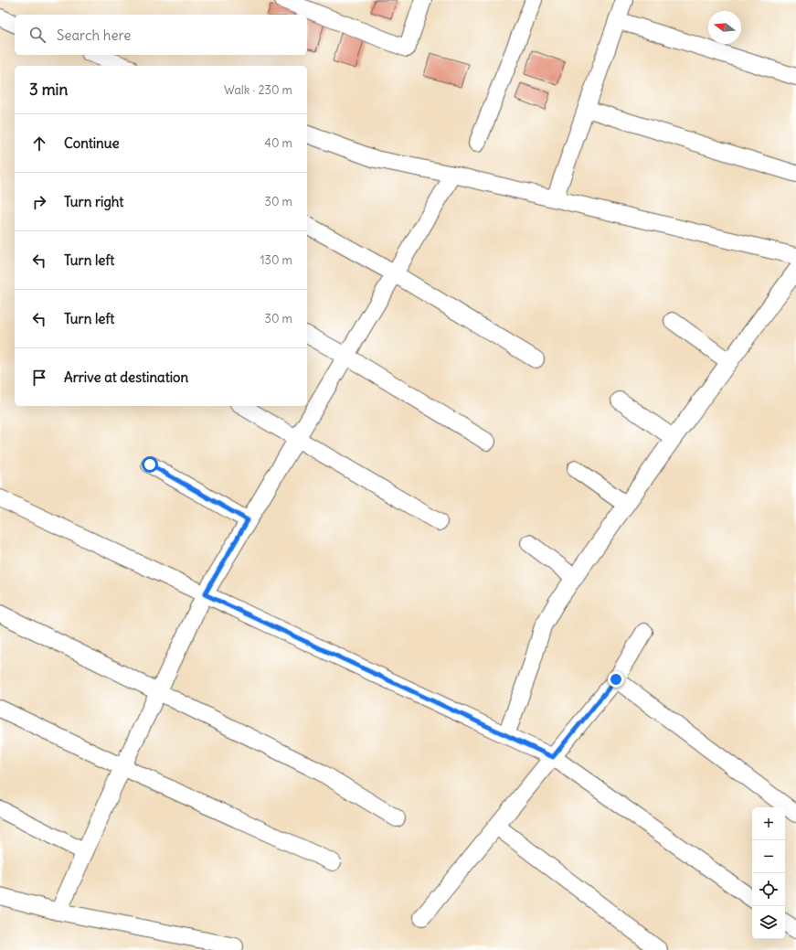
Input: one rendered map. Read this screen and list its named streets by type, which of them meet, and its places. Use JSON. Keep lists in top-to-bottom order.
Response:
{
  "north": "left",
  "page": {
    "search": "Search here",
    "heading": ["3 min", "Walk · 230 m"],
    "list": [
      ["Continue", "40 m"],
      ["Turn right", "30 m"],
      ["Turn left", "130 m"],
      ["Turn left", "30 m"],
      "Arrive at destination"
    ],
    "map_buttons": ["+", "−"]
  }
}
